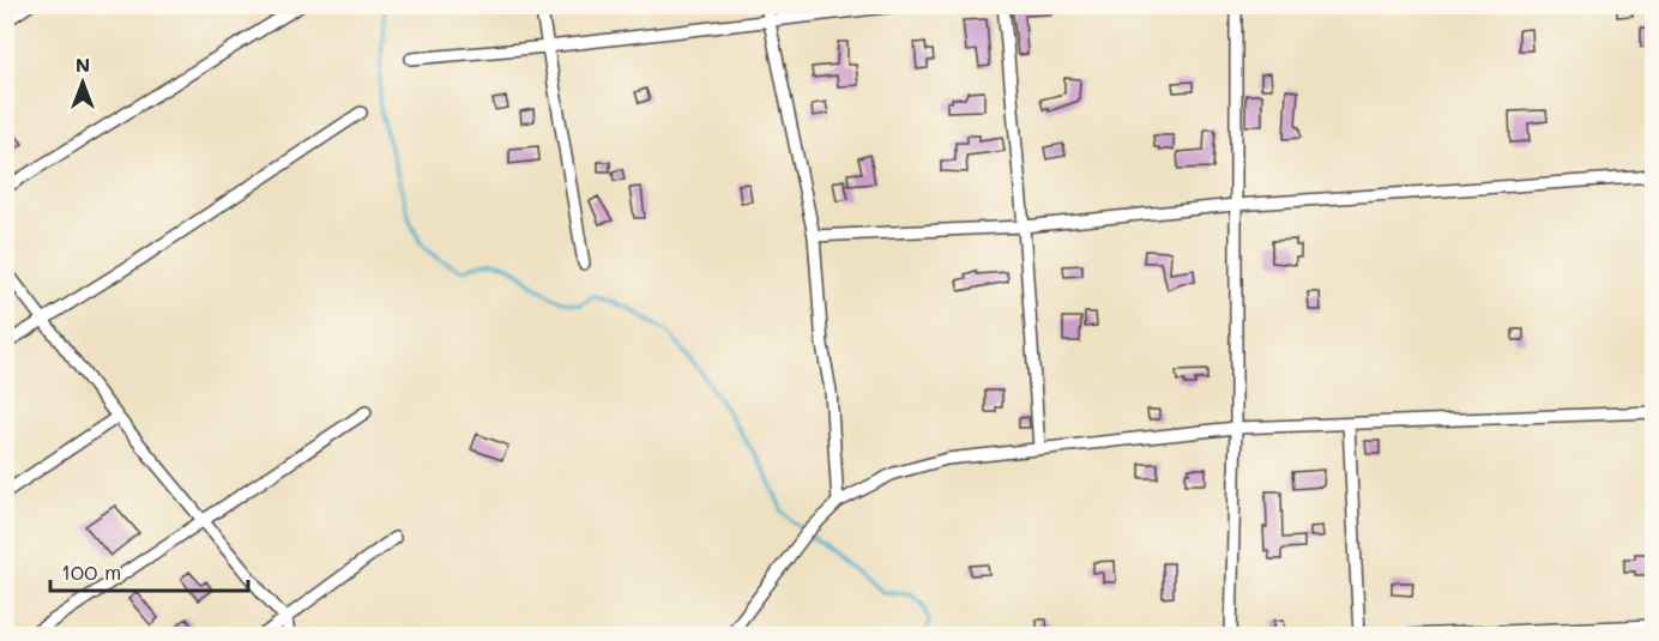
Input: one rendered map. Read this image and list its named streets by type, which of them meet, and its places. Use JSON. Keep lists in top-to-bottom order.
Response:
{
  "scale_bar": "100 m",
  "north": "top"
}
